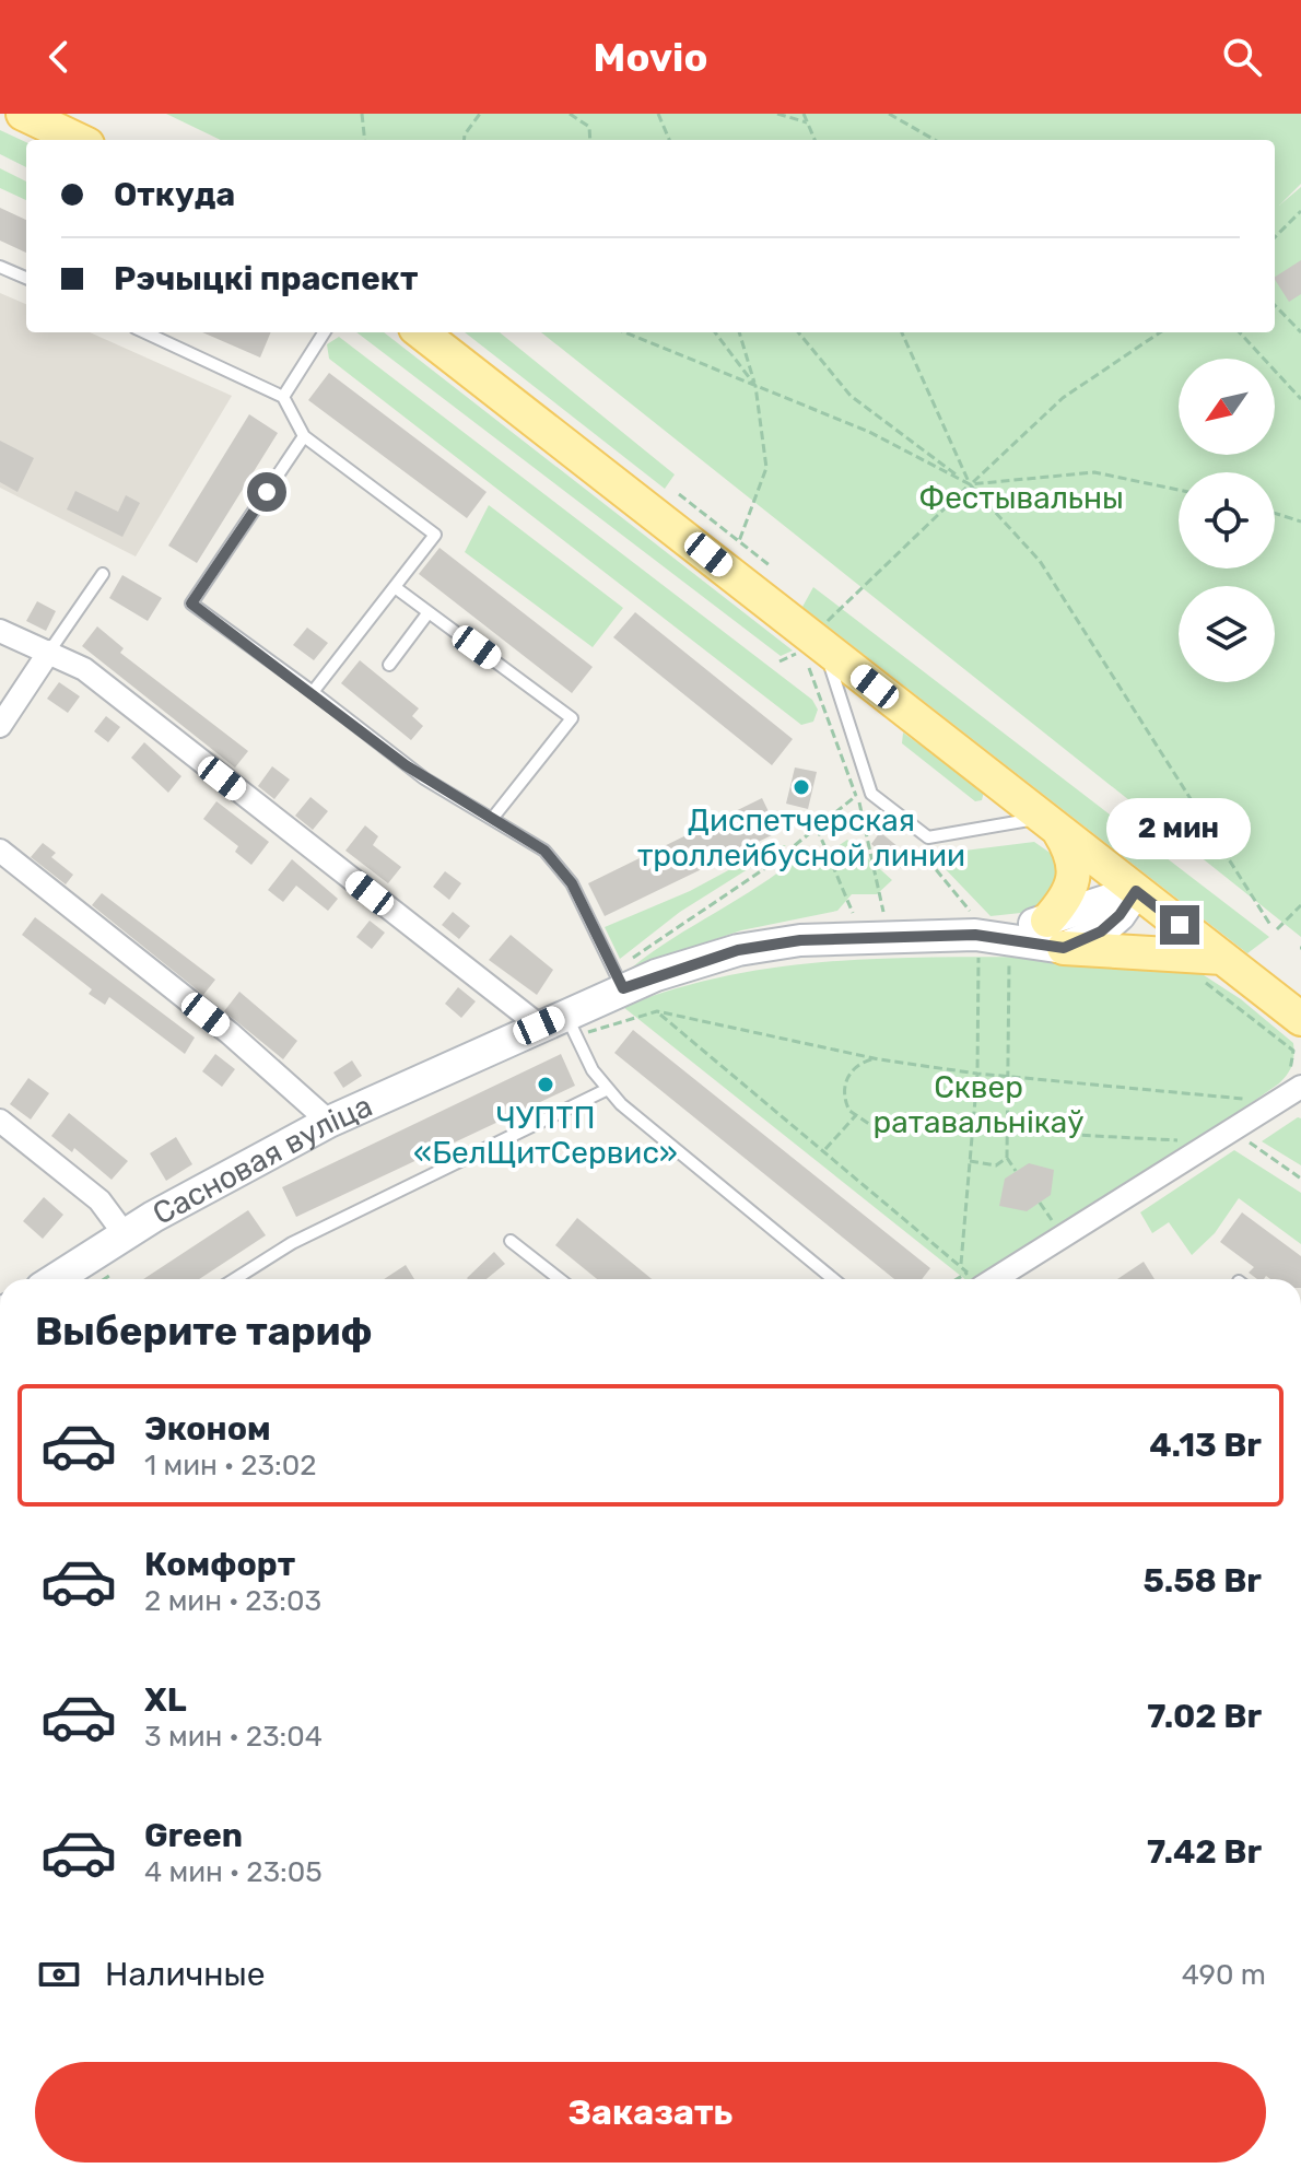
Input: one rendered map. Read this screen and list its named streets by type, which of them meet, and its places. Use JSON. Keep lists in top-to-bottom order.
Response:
{
  "streets": {
    "main road": ["Сасновая вуліца"]
  },
  "parks": ["Фестывальны", "Сквер ратавальнікаў"],
  "places": ["Диспетчерская троллейбусной линии", "ЧУПТП «БелЩитСервис»"],
  "north": "bottom left",
  "page": {
    "header": "Movio",
    "banner": ["Откуда", "Рэчыцкі праспект"],
    "bubble": "2 мин",
    "heading": "Выберите тариф",
    "list": [
      {
        "name": "Эконом",
        "note": "1 мин · 23:02",
        "value": "4.13 Br"
      },
      {
        "name": "Комфорт",
        "note": "2 мин · 23:03",
        "value": "5.58 Br"
      },
      {
        "name": "XL",
        "note": "3 мин · 23:04",
        "value": "7.02 Br"
      },
      {
        "name": "Green",
        "note": "4 мин · 23:05",
        "value": "7.42 Br"
      }
    ],
    "pay": ["Наличные", "490 m"],
    "buttons": "Заказать"
  }
}
